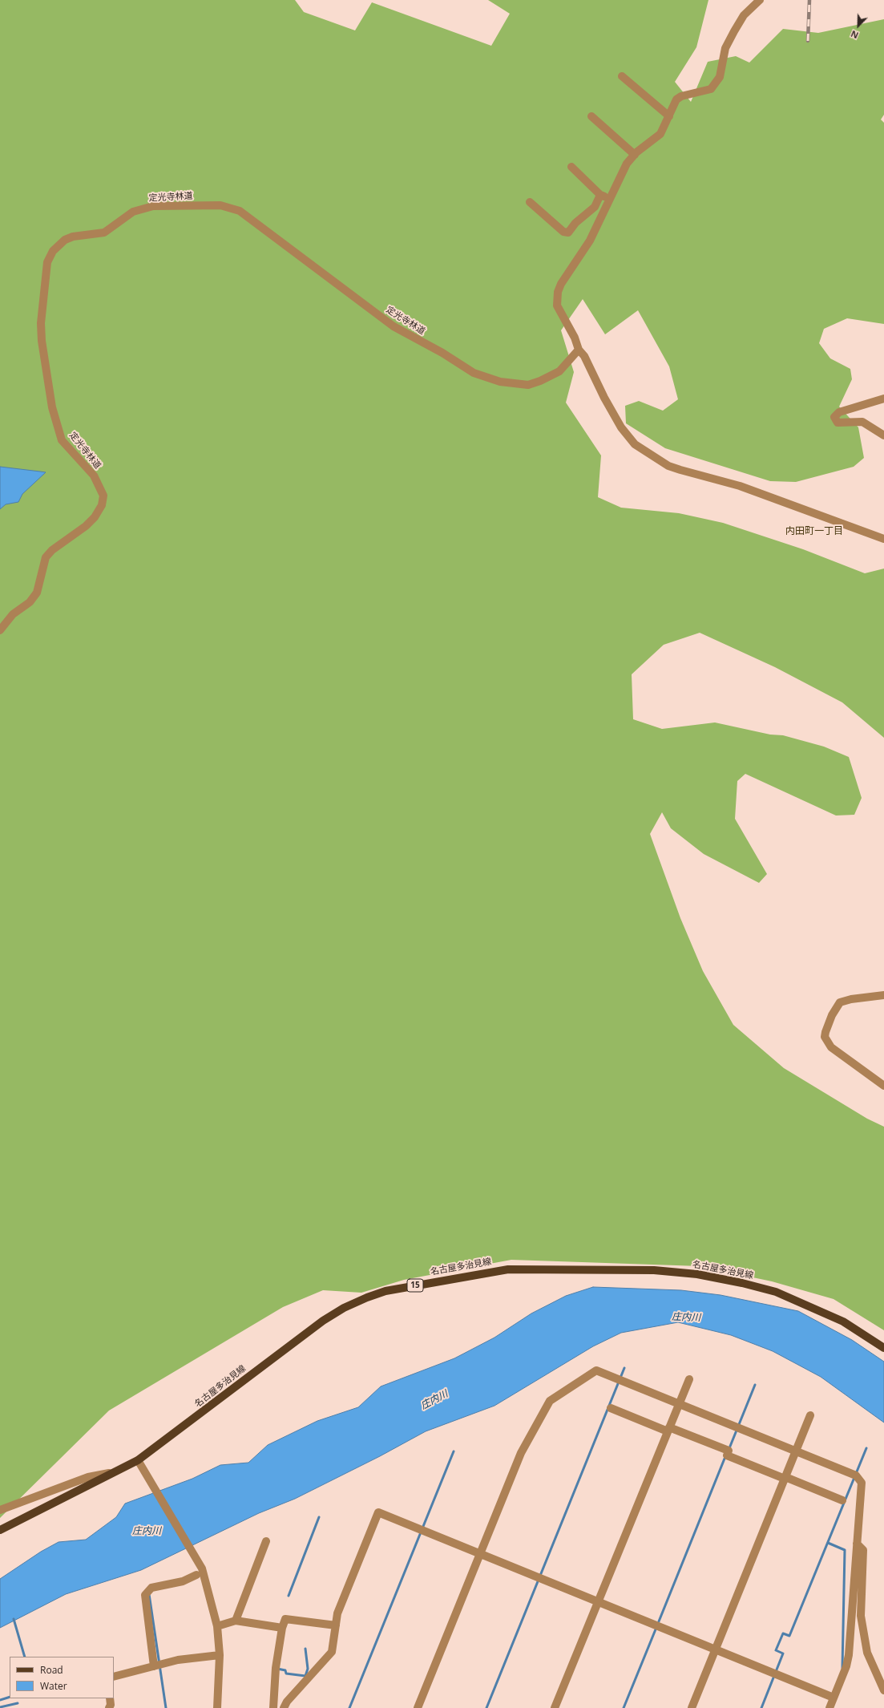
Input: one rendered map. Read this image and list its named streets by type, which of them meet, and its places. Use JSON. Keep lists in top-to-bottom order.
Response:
{
  "streets": {
    "main road": ["名古屋多治見線", "15"],
    "street": ["定光寺林道"]
  },
  "districts": ["内田町一丁目"],
  "water": ["庄内川"],
  "legend": ["Road", "Water"],
  "north": "bottom left"
}
